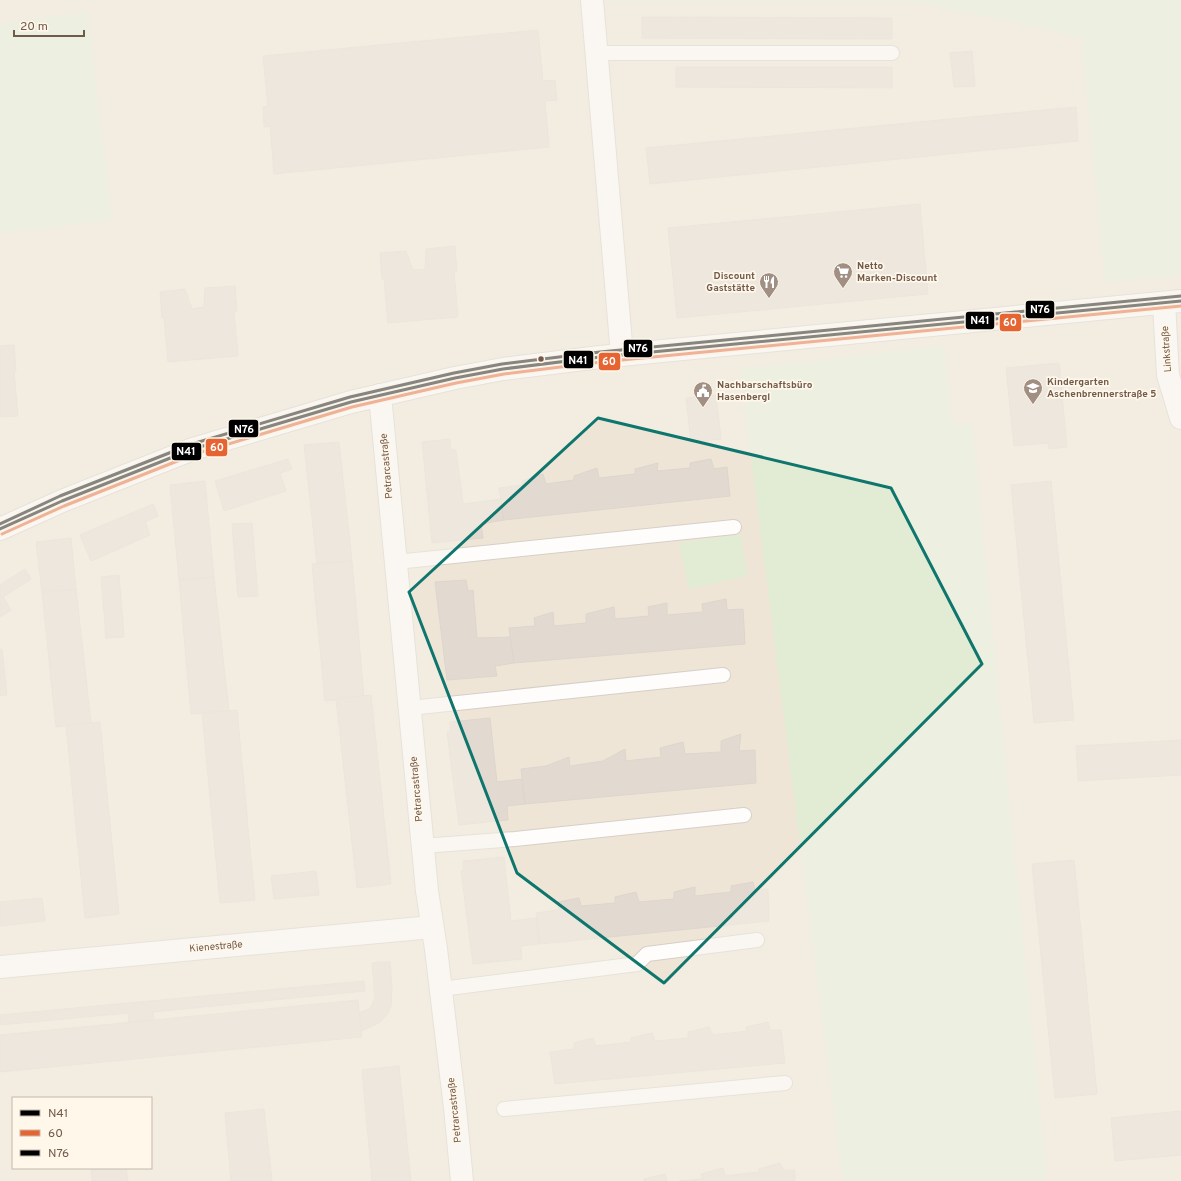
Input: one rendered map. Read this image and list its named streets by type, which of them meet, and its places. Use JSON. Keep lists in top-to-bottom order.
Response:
{
  "streets": {
    "street": ["Linkstraße", "Petrarcastraße", "Kienestraße"]
  },
  "crossings": [
    ["Petrarcastraße", "Kienestraße"]
  ],
  "places": {
    "supermarket": ["Netto Marken-Discount"],
    "restaurant": ["Discount Gaststätte"],
    "school or university": ["Kindergarten Aschenbrennerstraße 5"],
    "public building": ["Nachbarschaftsbüro Hasenbergl"]
  },
  "lines": ["transit line N76", "transit line N41", "transit line 60"],
  "legend": ["N41", "60", "N76"],
  "scale_bar": "20 m"
}
